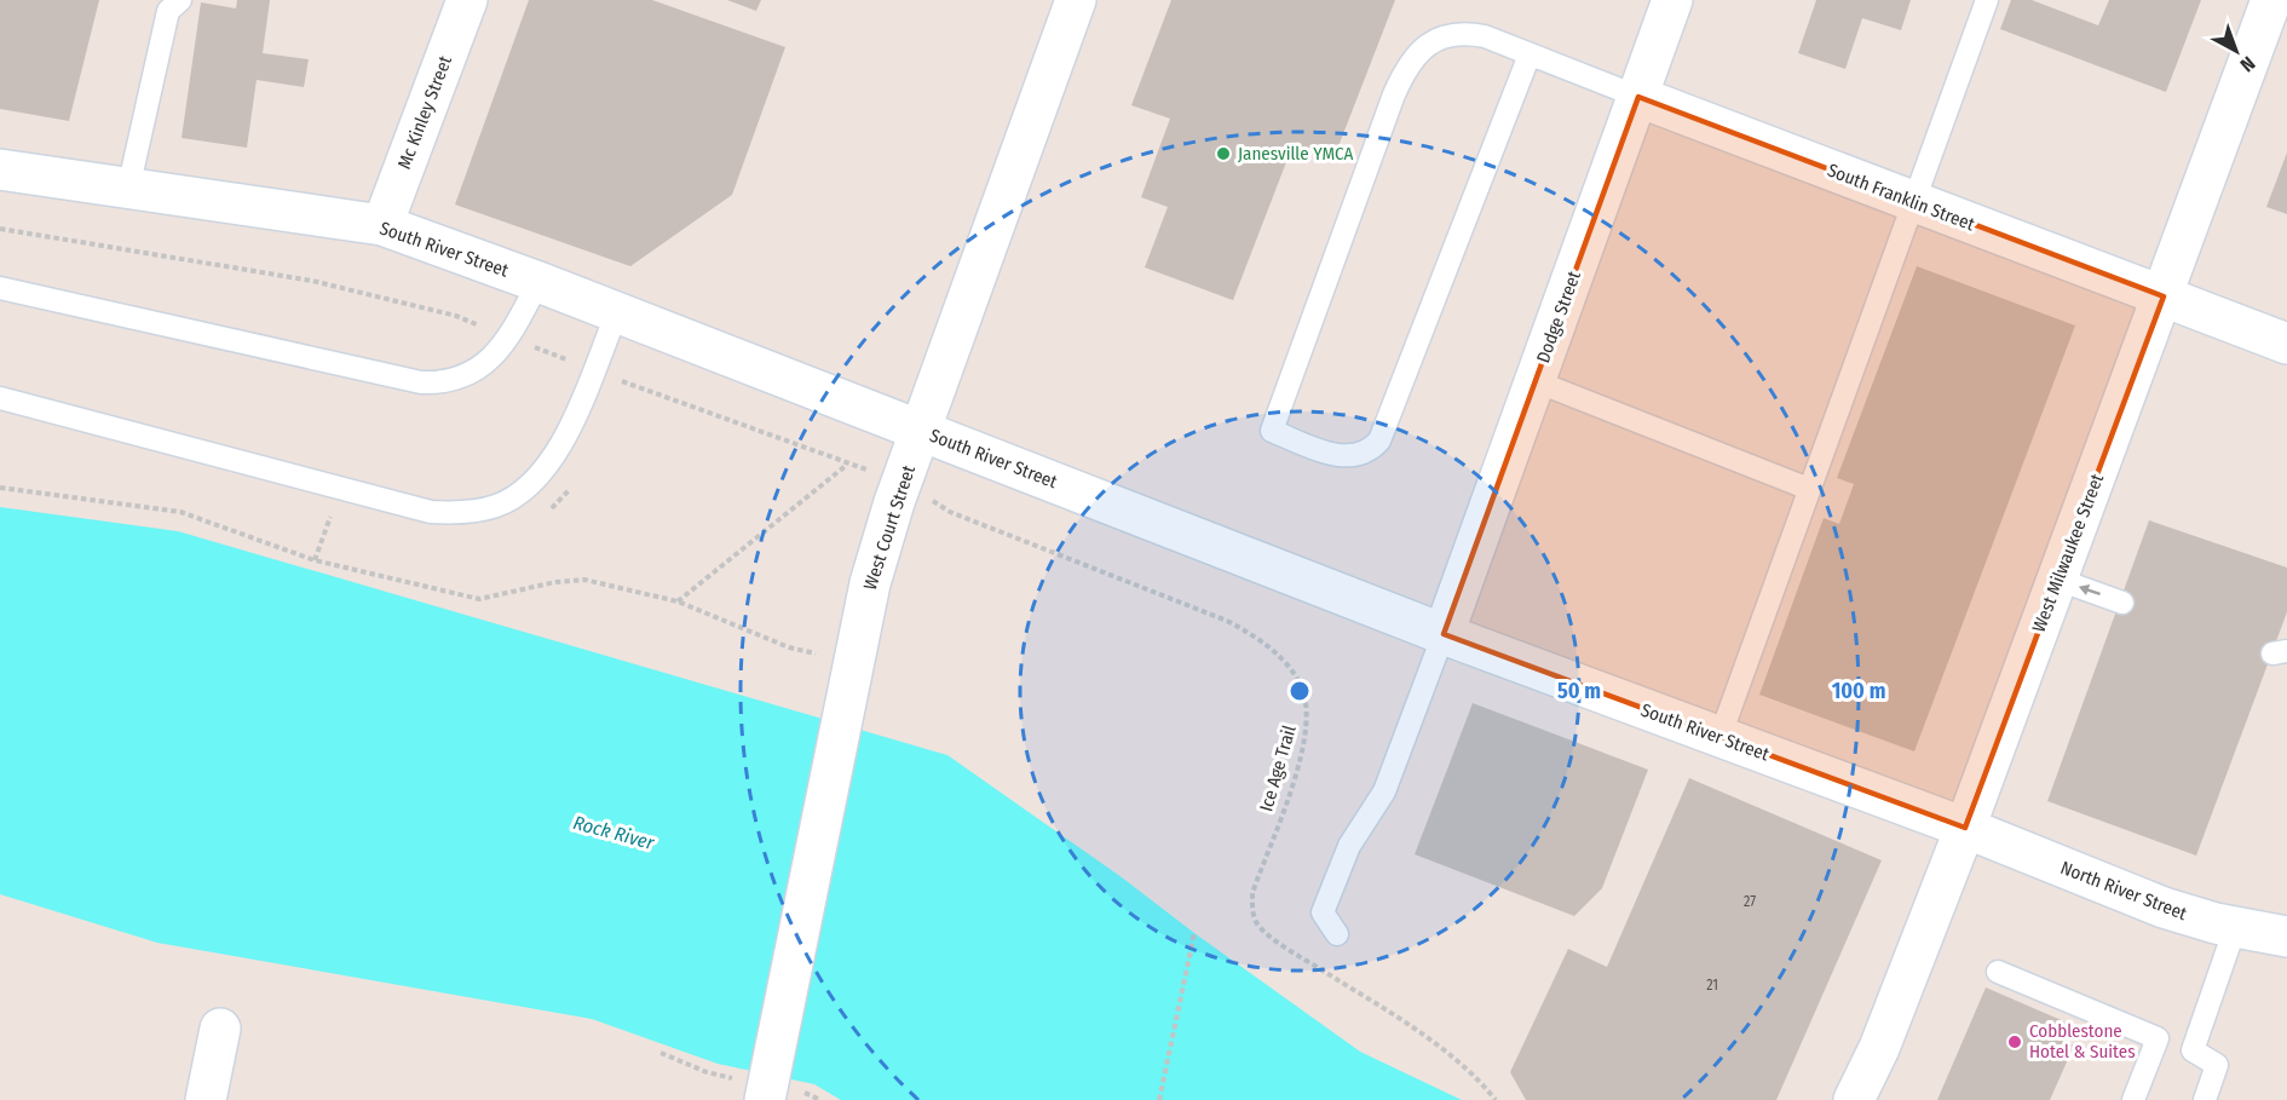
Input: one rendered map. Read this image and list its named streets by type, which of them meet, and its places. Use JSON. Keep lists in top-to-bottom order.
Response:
{
  "streets": {
    "main road": [
      "Mc Kinley Street",
      "South Franklin Street",
      "South River Street",
      "Dodge Street",
      "West Court Street",
      "West Milwaukee Street",
      "North River Street"
    ],
    "path": ["Ice Age Trail"]
  },
  "crossings": [
    ["Mc Kinley Street", "South River Street"],
    ["South Franklin Street", "Dodge Street"],
    ["South Franklin Street", "West Milwaukee Street"],
    ["South River Street", "Dodge Street"],
    ["South River Street", "West Court Street"],
    ["South River Street", "West Milwaukee Street"],
    ["South River Street", "North River Street"],
    ["West Court Street", "Ice Age Trail"],
    ["West Milwaukee Street", "North River Street"]
  ],
  "water": ["Rock River"],
  "places": ["Janesville YMCA", "Cobblestone Hotel & Suites"],
  "house_numbers": ["27", "21"],
  "north": "bottom right",
  "rings": ["50 m", "100 m"]
}
